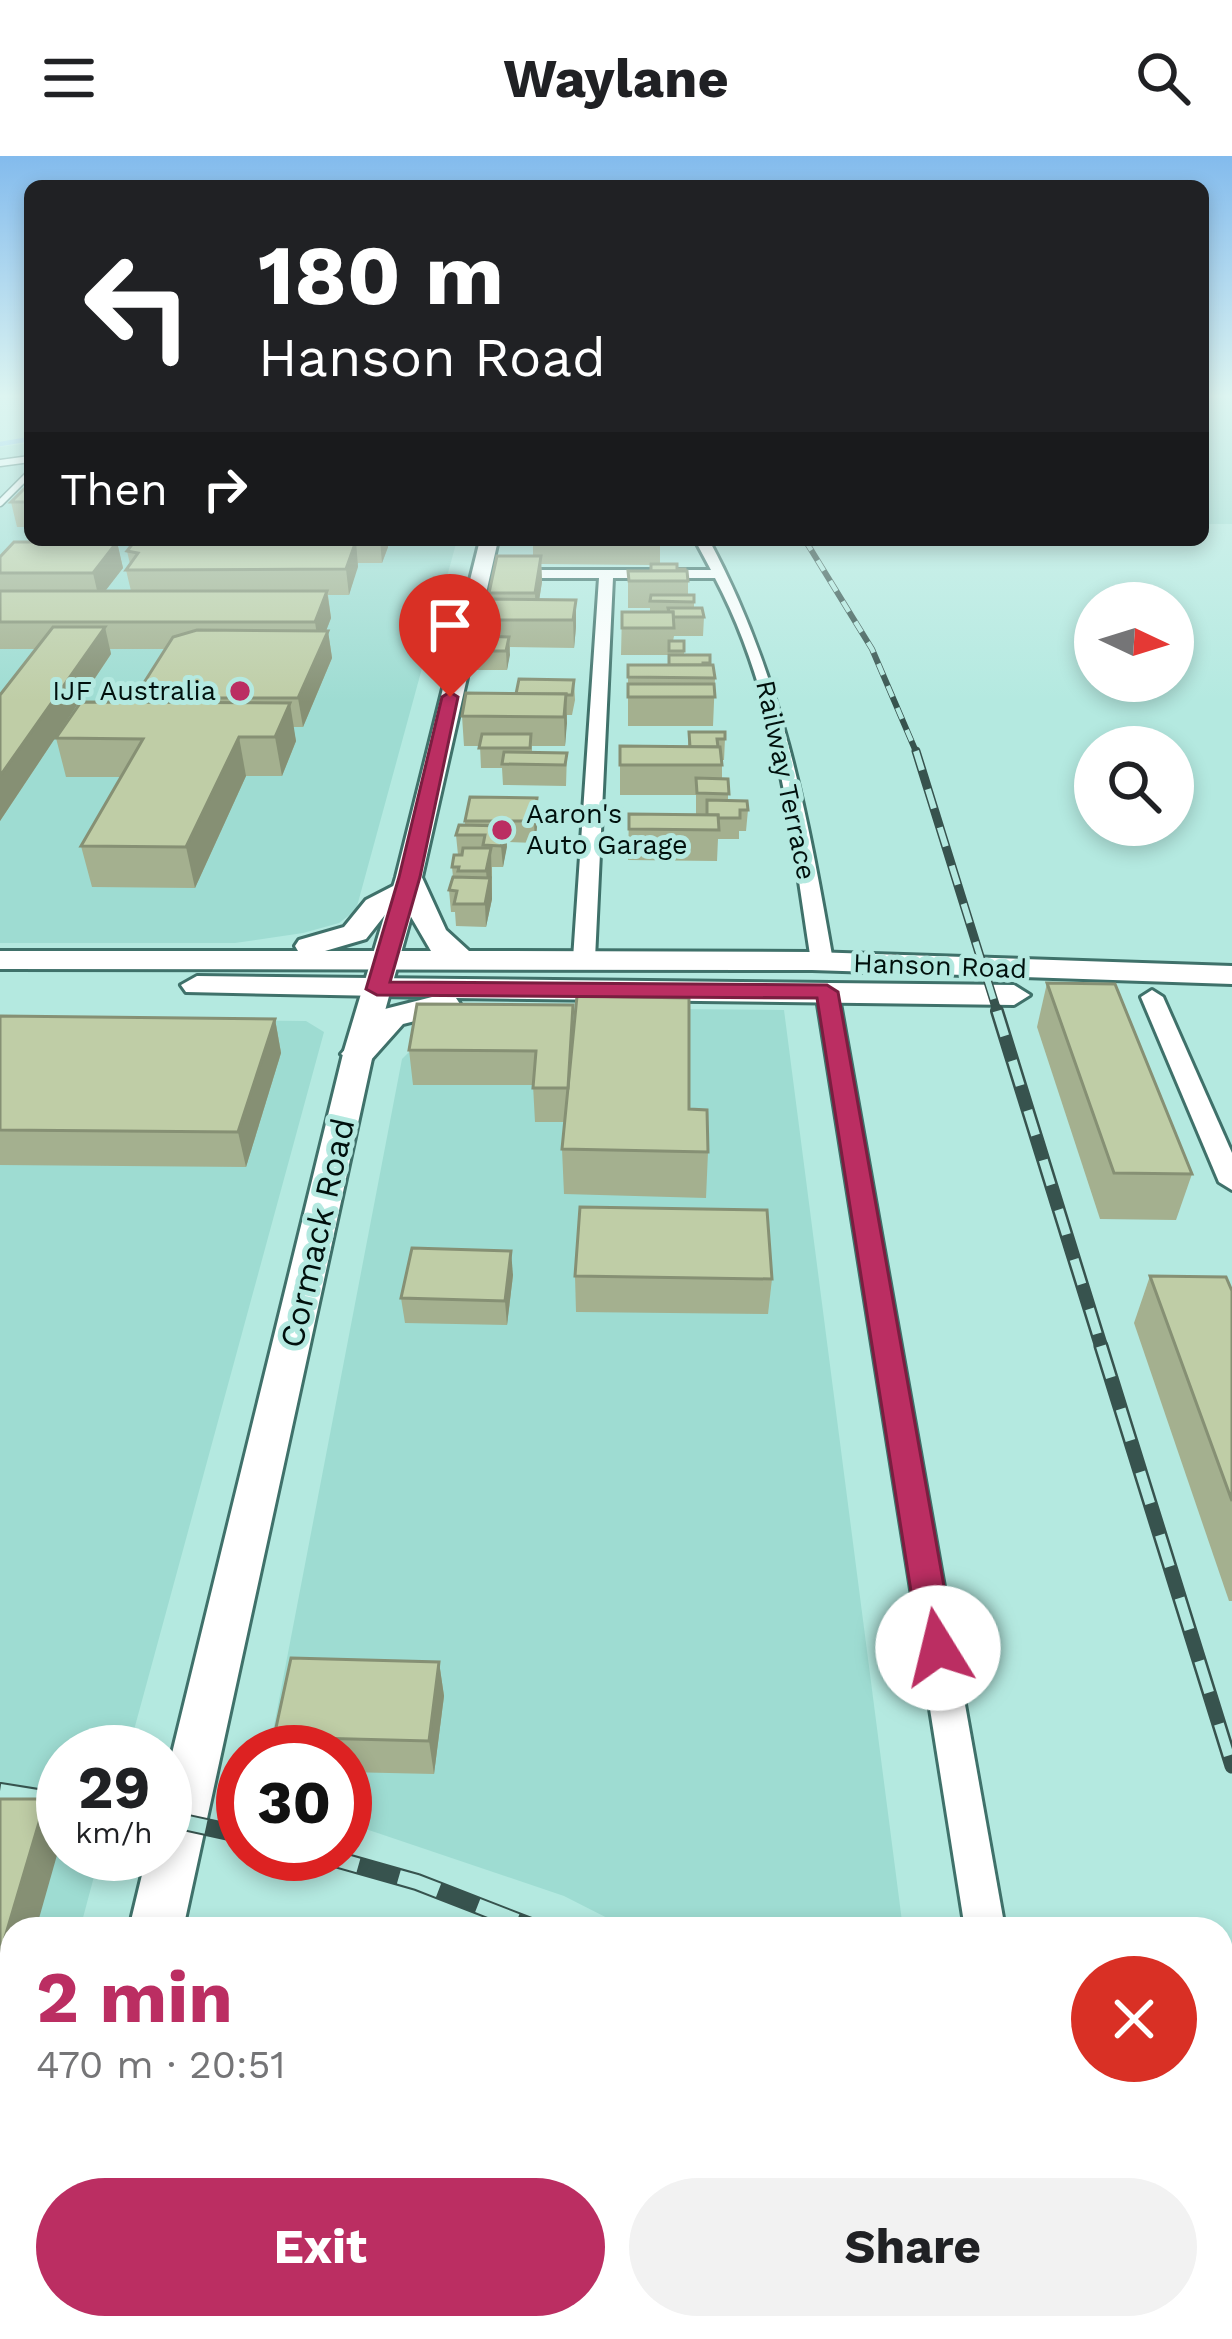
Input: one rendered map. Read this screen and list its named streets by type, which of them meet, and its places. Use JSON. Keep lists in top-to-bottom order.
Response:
{
  "streets": {
    "main road": ["Hanson Road"],
    "street": ["Railway Terrace", "Cormack Road"]
  },
  "crossings": [
    ["Railway Terrace", "Hanson Road"],
    ["Hanson Road", "Cormack Road"]
  ],
  "places": ["IJF Australia", "Aaron's Auto Garage"],
  "north": "right",
  "page": {
    "header": "Waylane",
    "turn": ["180 m", "Hanson Road"],
    "then": "Then",
    "speed": "29 km/h",
    "limit": "30",
    "heading": ["2 min", "470 m · 20:51"],
    "buttons": ["Exit", "Share"]
  }
}
